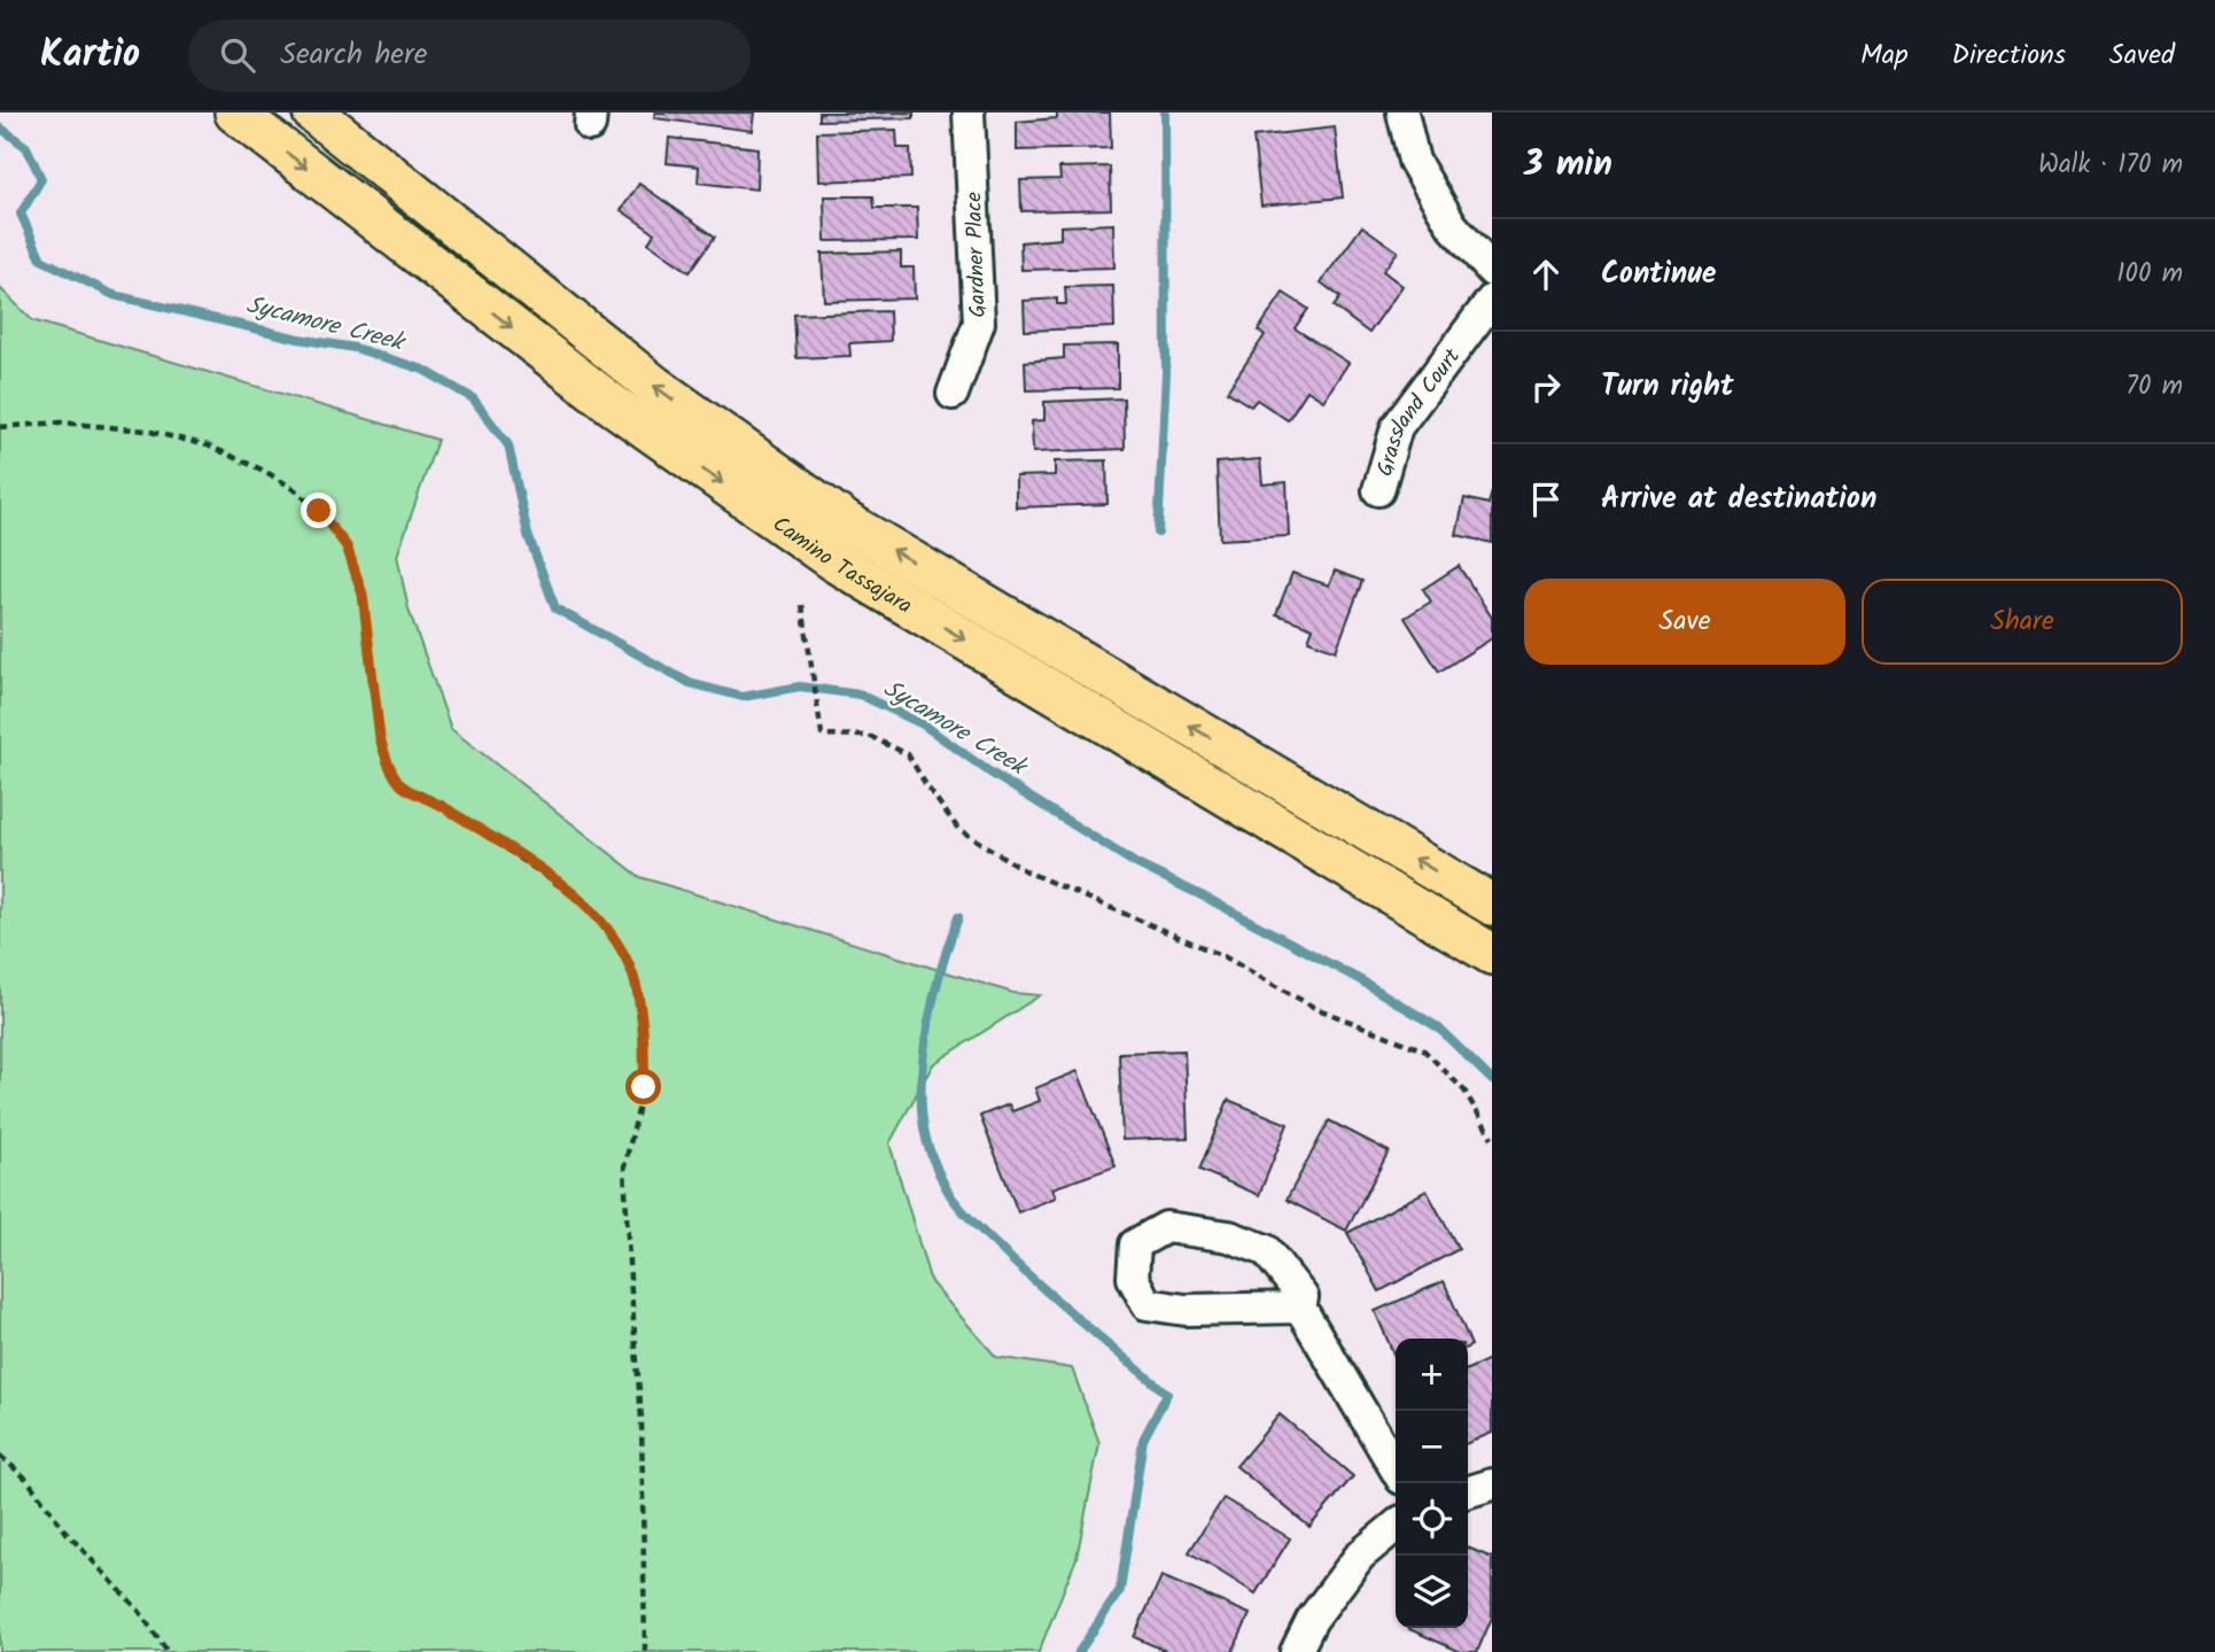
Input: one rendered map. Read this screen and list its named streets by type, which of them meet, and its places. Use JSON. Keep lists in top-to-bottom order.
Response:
{
  "streets": {
    "main road": ["Camino Tassajara"],
    "street": ["Gardner Place", "Grassland Court"]
  },
  "water": ["Sycamore Creek"],
  "page": {
    "header": "Kartio",
    "search": "Search here",
    "nav": ["Map", "Directions", "Saved"],
    "heading": ["3 min", "Walk · 170 m"],
    "list": [
      ["Continue", "100 m"],
      ["Turn right", "70 m"],
      "Arrive at destination"
    ],
    "buttons": ["Save", "Share"],
    "map_buttons": ["+", "−"]
  }
}
